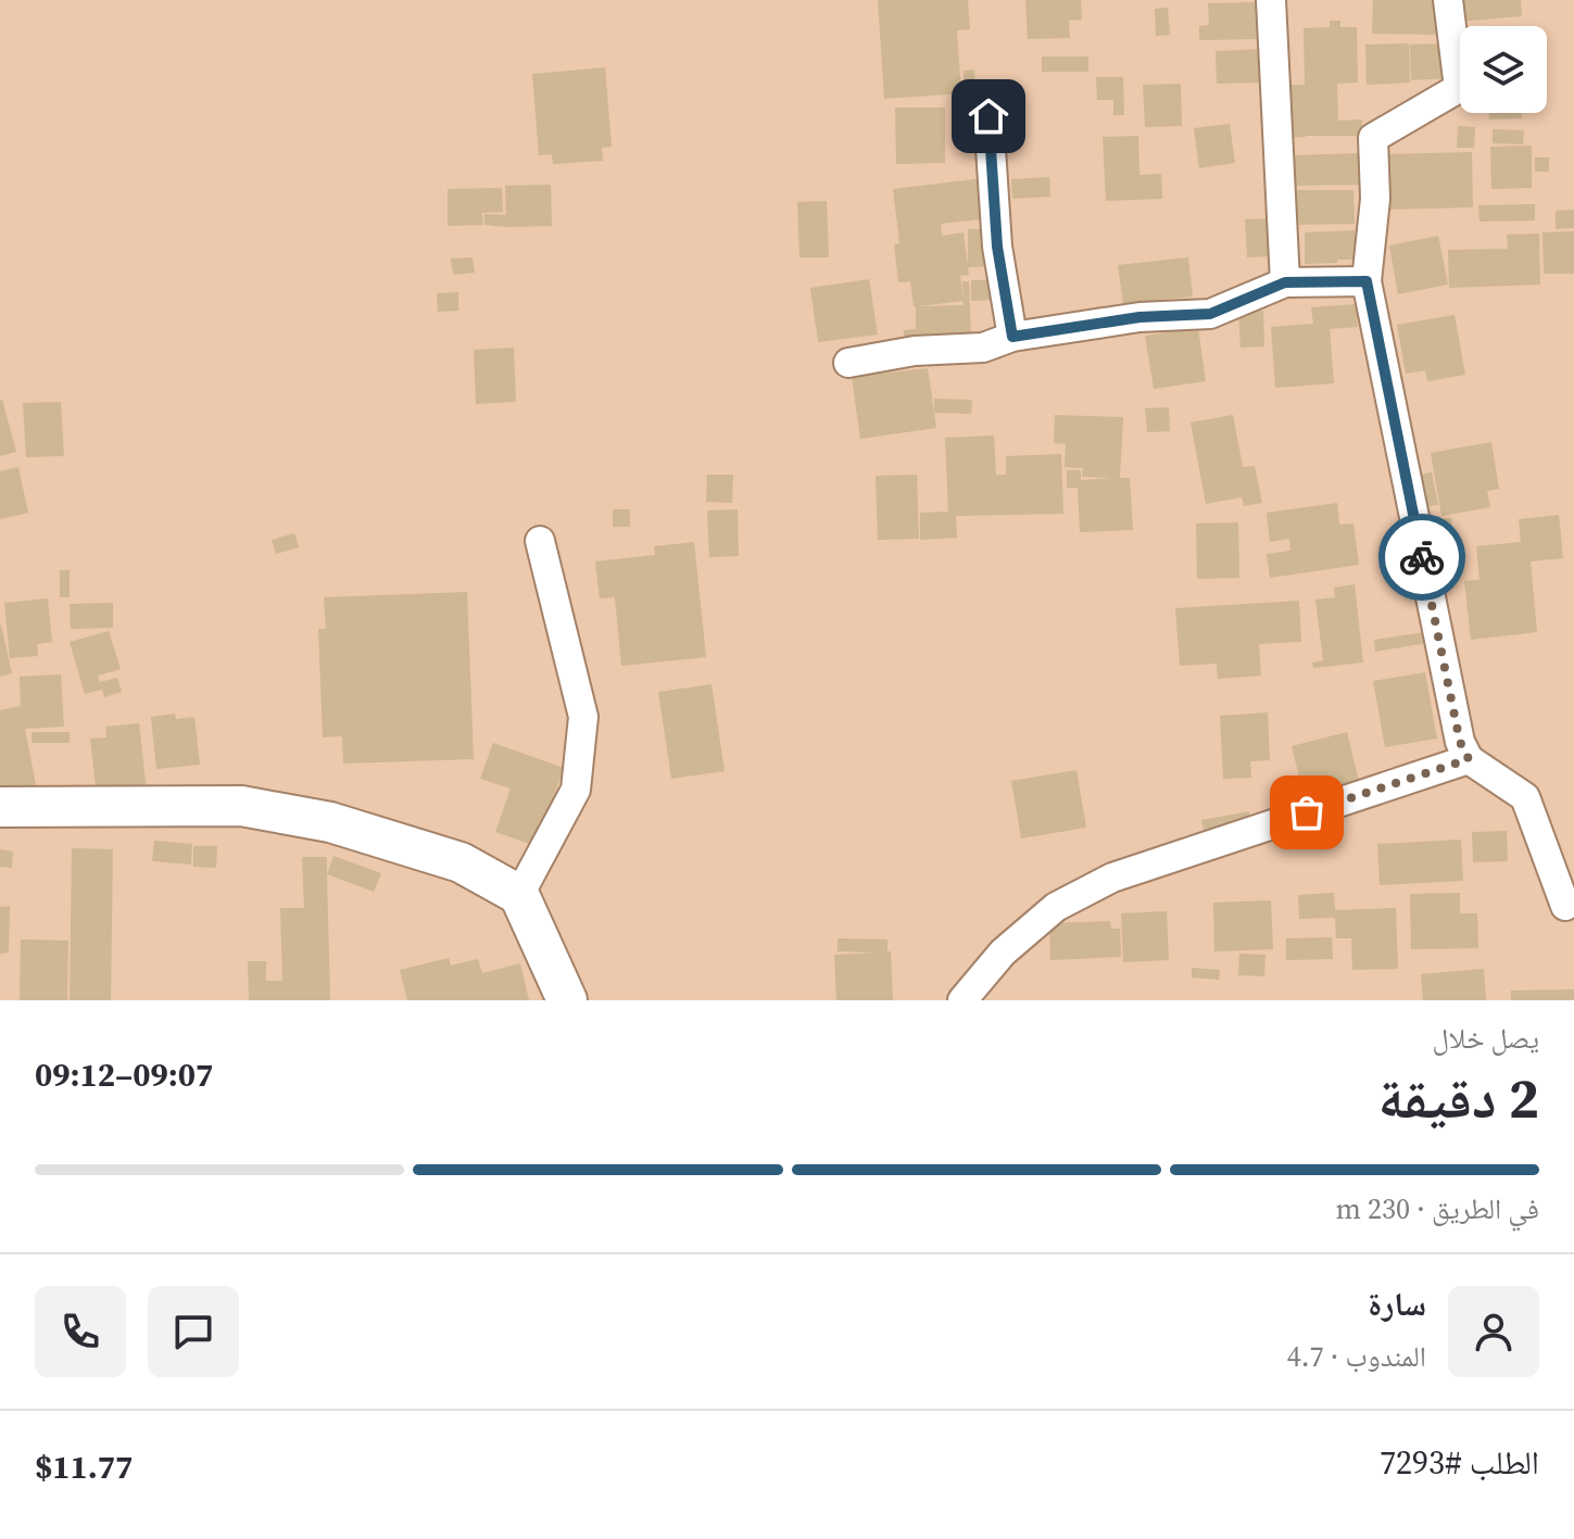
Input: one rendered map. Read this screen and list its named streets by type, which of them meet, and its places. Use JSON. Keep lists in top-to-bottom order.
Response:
{
  "page": {
    "heading": ["2 دقيقة", "يصل خلال", "09:07–09:12"],
    "panel": [
      "سارة",
      "المندوب · 4.7",
      "الطلب #7293",
      "$11.77"
    ],
    "bar": "في الطريق · 230 m"
  }
}
